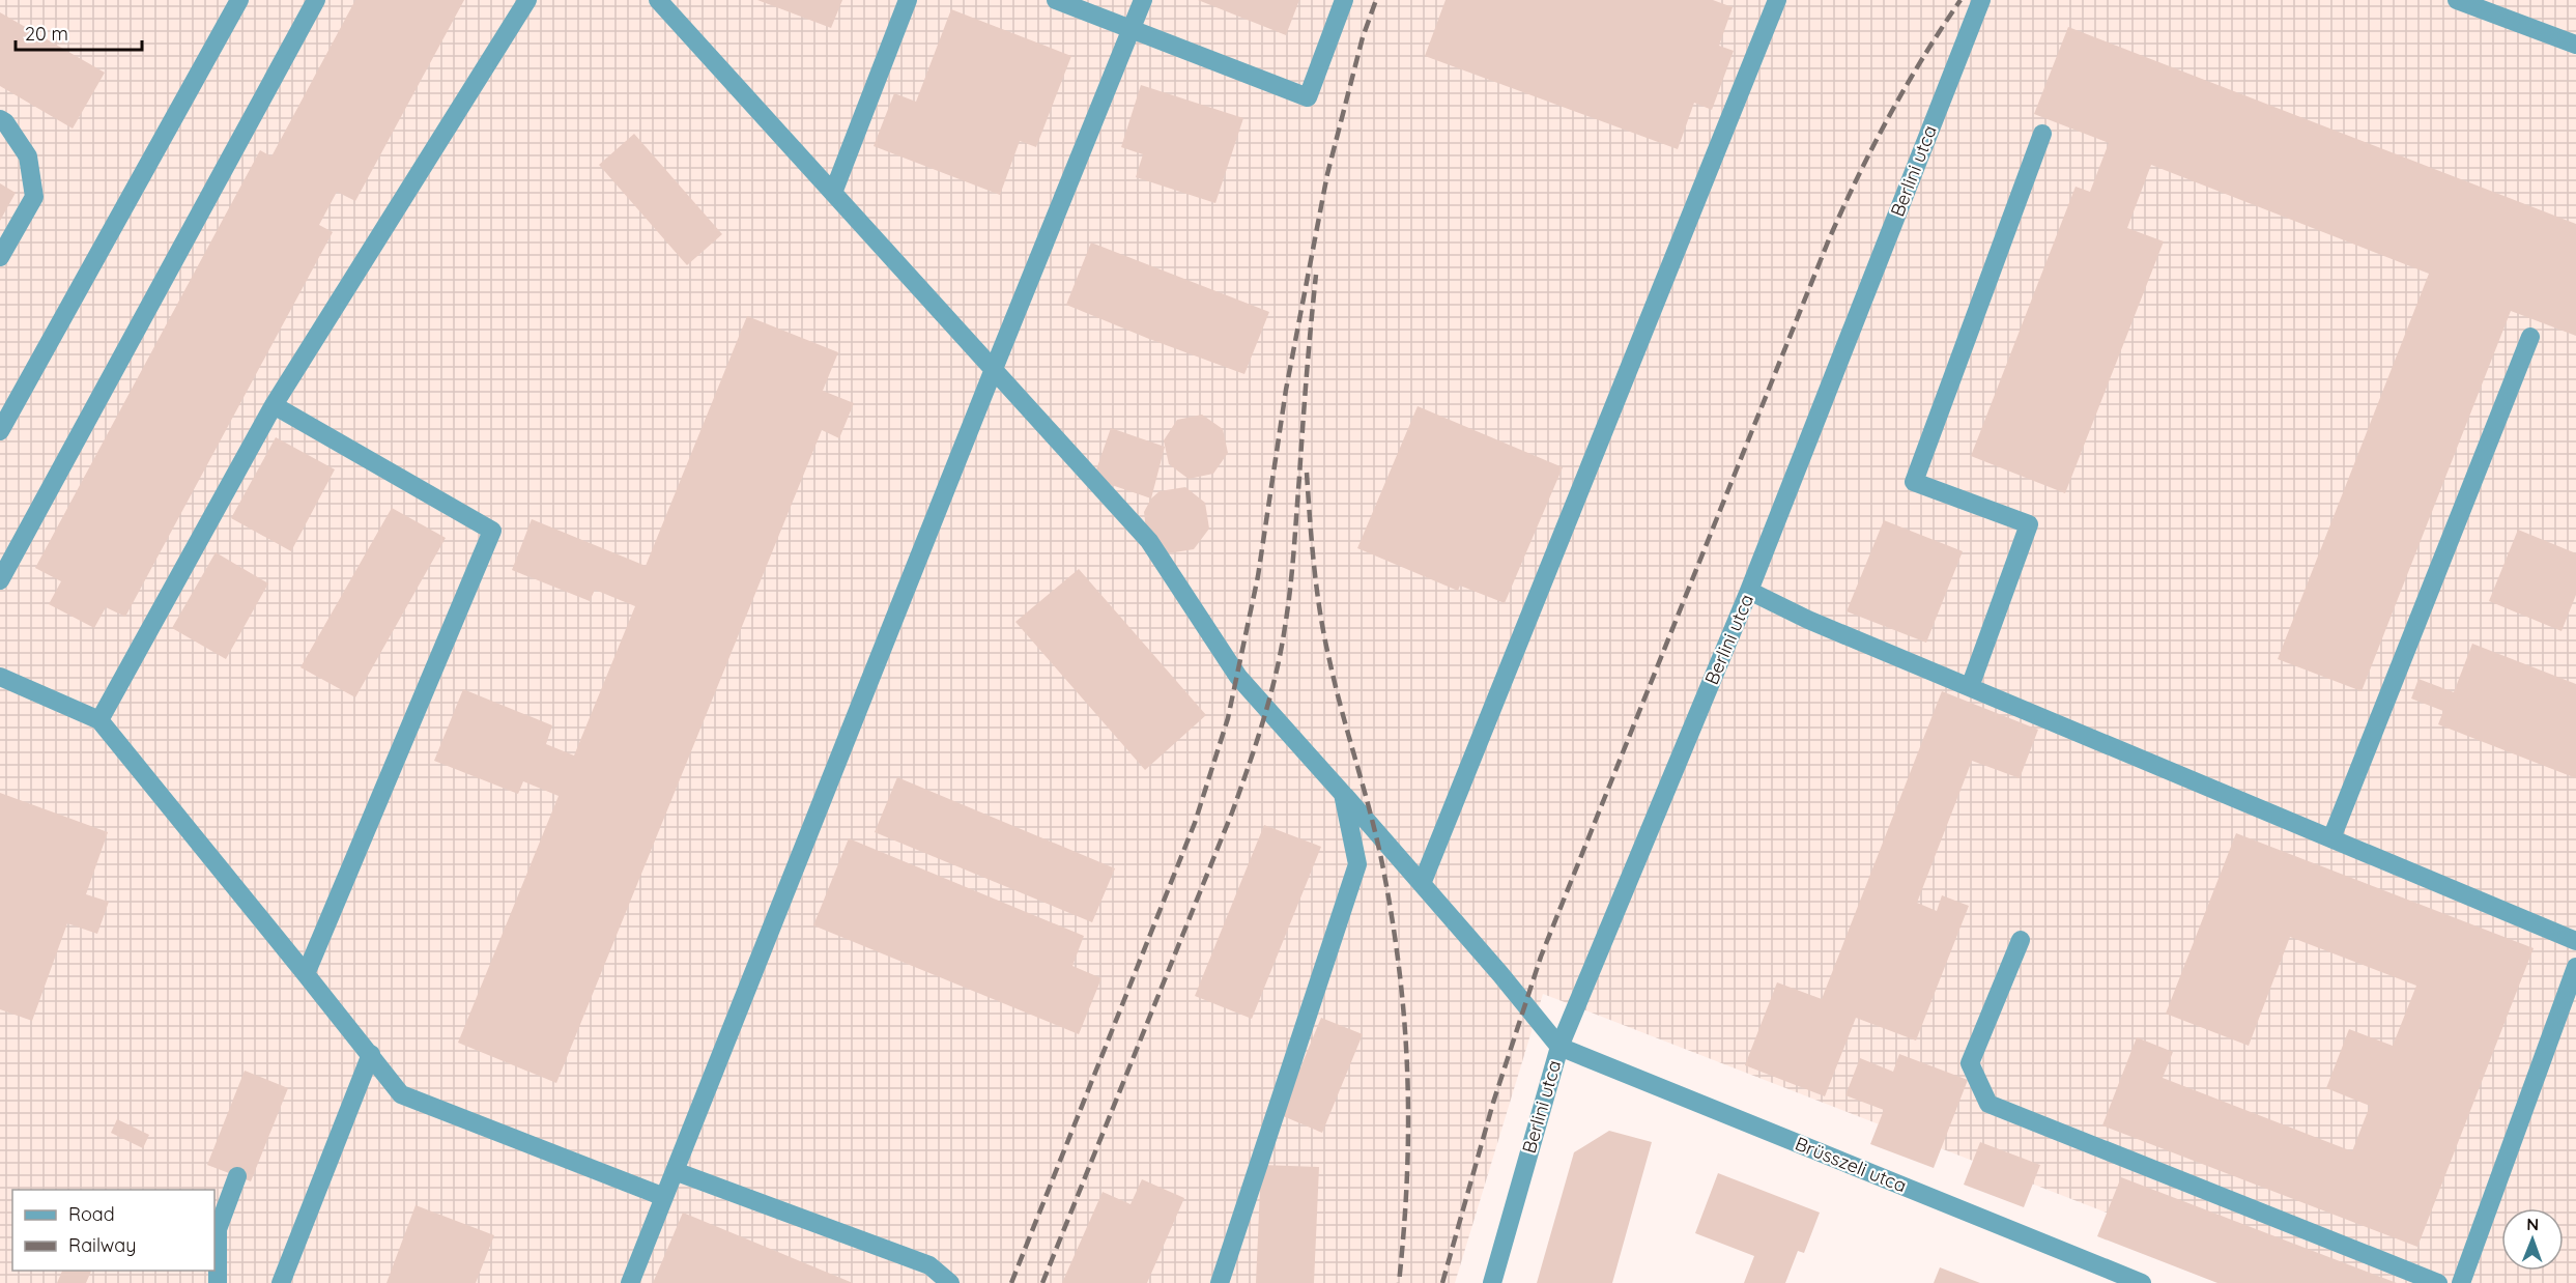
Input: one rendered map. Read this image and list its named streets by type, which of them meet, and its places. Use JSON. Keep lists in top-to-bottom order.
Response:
{
  "streets": {
    "street": ["Berlini utca", "Brüsszeli utca"]
  },
  "crossings": [
    ["Berlini utca", "Brüsszeli utca"]
  ],
  "legend": ["Road", "Railway"],
  "scale_bar": "20 m",
  "north": "top"
}
